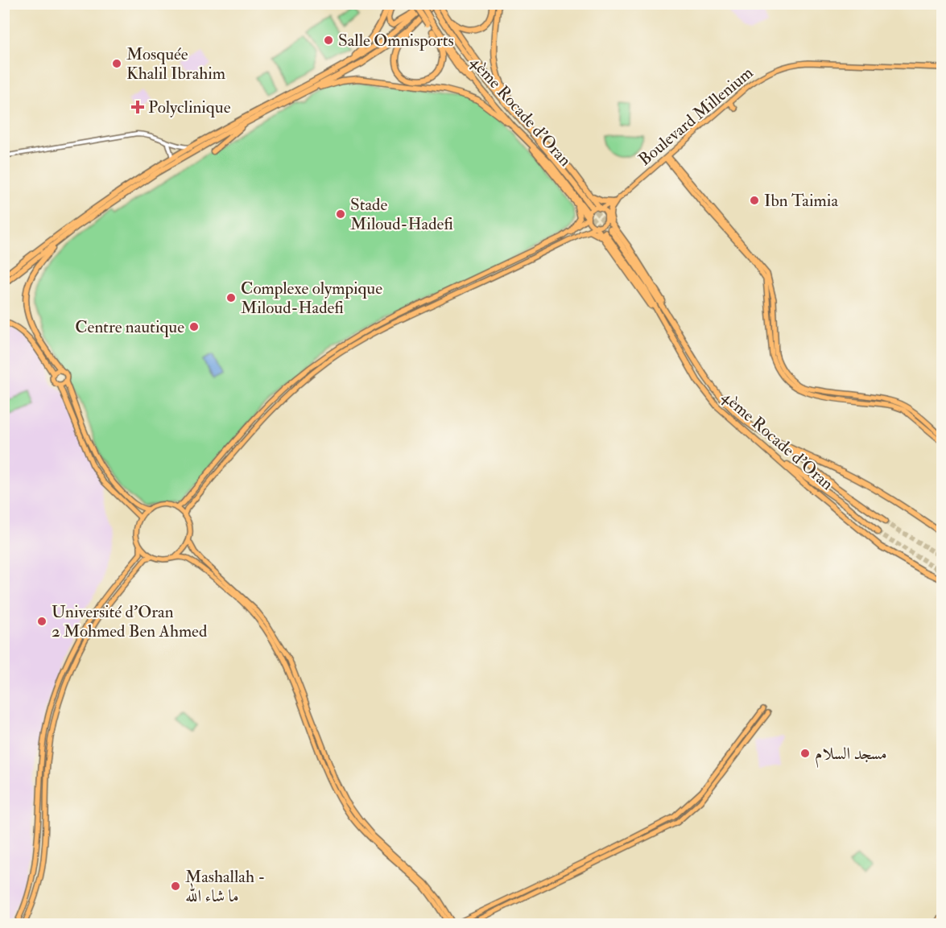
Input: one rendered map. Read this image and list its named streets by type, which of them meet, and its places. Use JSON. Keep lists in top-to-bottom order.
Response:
{
  "streets": {
    "highway": ["4ème Rocade d'Oran"],
    "main road": ["Boulevard Millenium"]
  },
  "places": {
    "other": [
      "Salle Omnisports",
      "Mosquée Khalil Ibrahim",
      "Ibn Taimia",
      "Stade Miloud-Hadefi",
      "Complexe olympique Miloud-Hadefi",
      "Centre nautique",
      "Université d'Oran 2 Mohmed Ben Ahmed",
      "مسجد السلام",
      "Mashallah - ما شاء الله"
    ],
    "health": ["Polyclinique"]
  }
}
